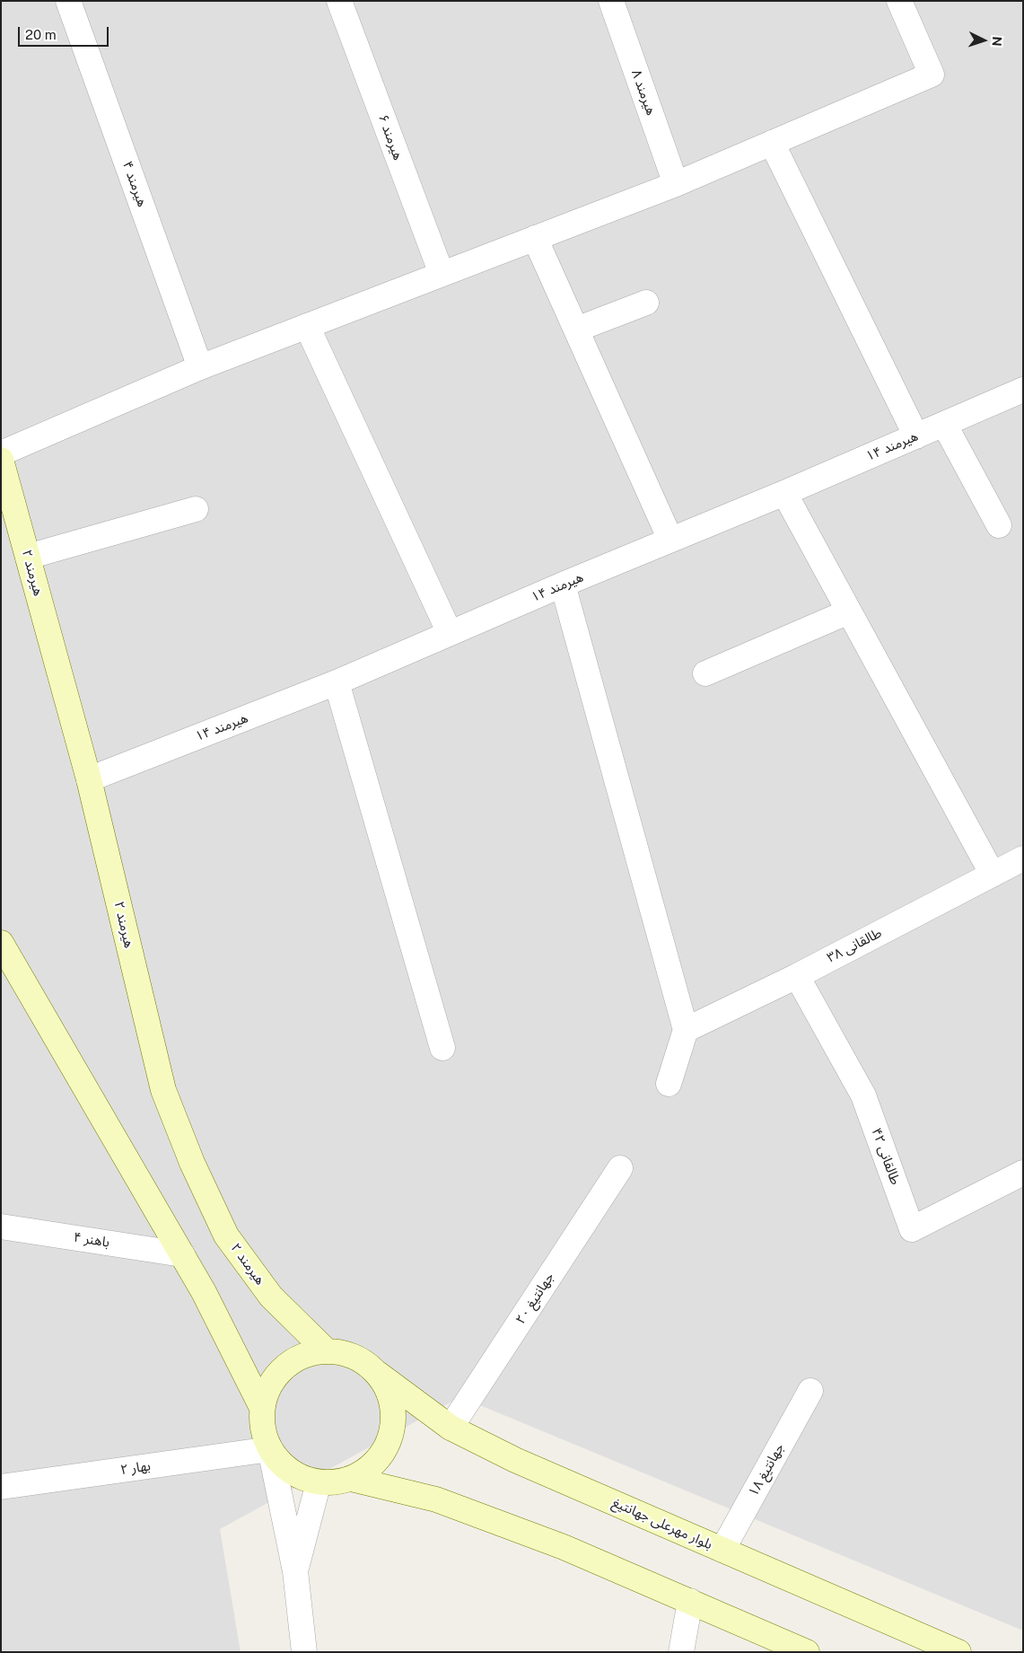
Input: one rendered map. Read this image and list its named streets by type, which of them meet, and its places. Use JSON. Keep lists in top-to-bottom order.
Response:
{
  "streets": {
    "main road": ["هیرمند ۲", "بلوار مهرعلی جهانتیغ"],
    "street": [
      "هیرمند ۸",
      "هیرمند ۶",
      "هیرمند ۴",
      "هیرمند ۱۴",
      "طالقانی ۳۸",
      "طالقانی ۴۲",
      "باهنر ۴",
      "جهانتیغ ۲۰",
      "بهار ۲",
      "جهانتیغ ۱۸"
    ]
  },
  "crossings": [
    ["هیرمند ۱۴", "هیرمند ۲"],
    ["هیرمند ۲", "بهار ۲"],
    ["هیرمند ۲", "بلوار مهرعلی جهانتیغ"],
    ["طالقانی ۳۸", "طالقانی ۴۲"],
    ["جهانتیغ ۲۰", "بلوار مهرعلی جهانتیغ"],
    ["بهار ۲", "بلوار مهرعلی جهانتیغ"],
    ["جهانتیغ ۱۸", "بلوار مهرعلی جهانتیغ"]
  ],
  "scale_bar": "20 m",
  "north": "right"
}
